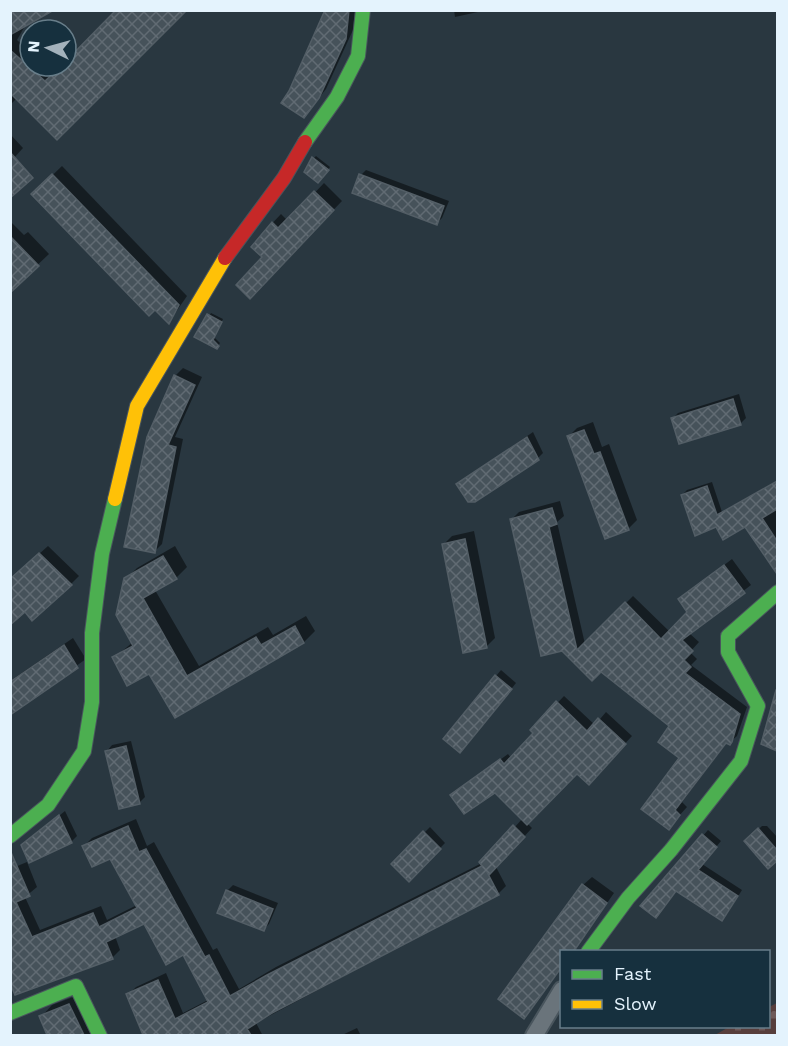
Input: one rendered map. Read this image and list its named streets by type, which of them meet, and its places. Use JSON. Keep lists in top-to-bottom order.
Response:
{
  "legend": ["Fast", "Slow"],
  "north": "left"
}
